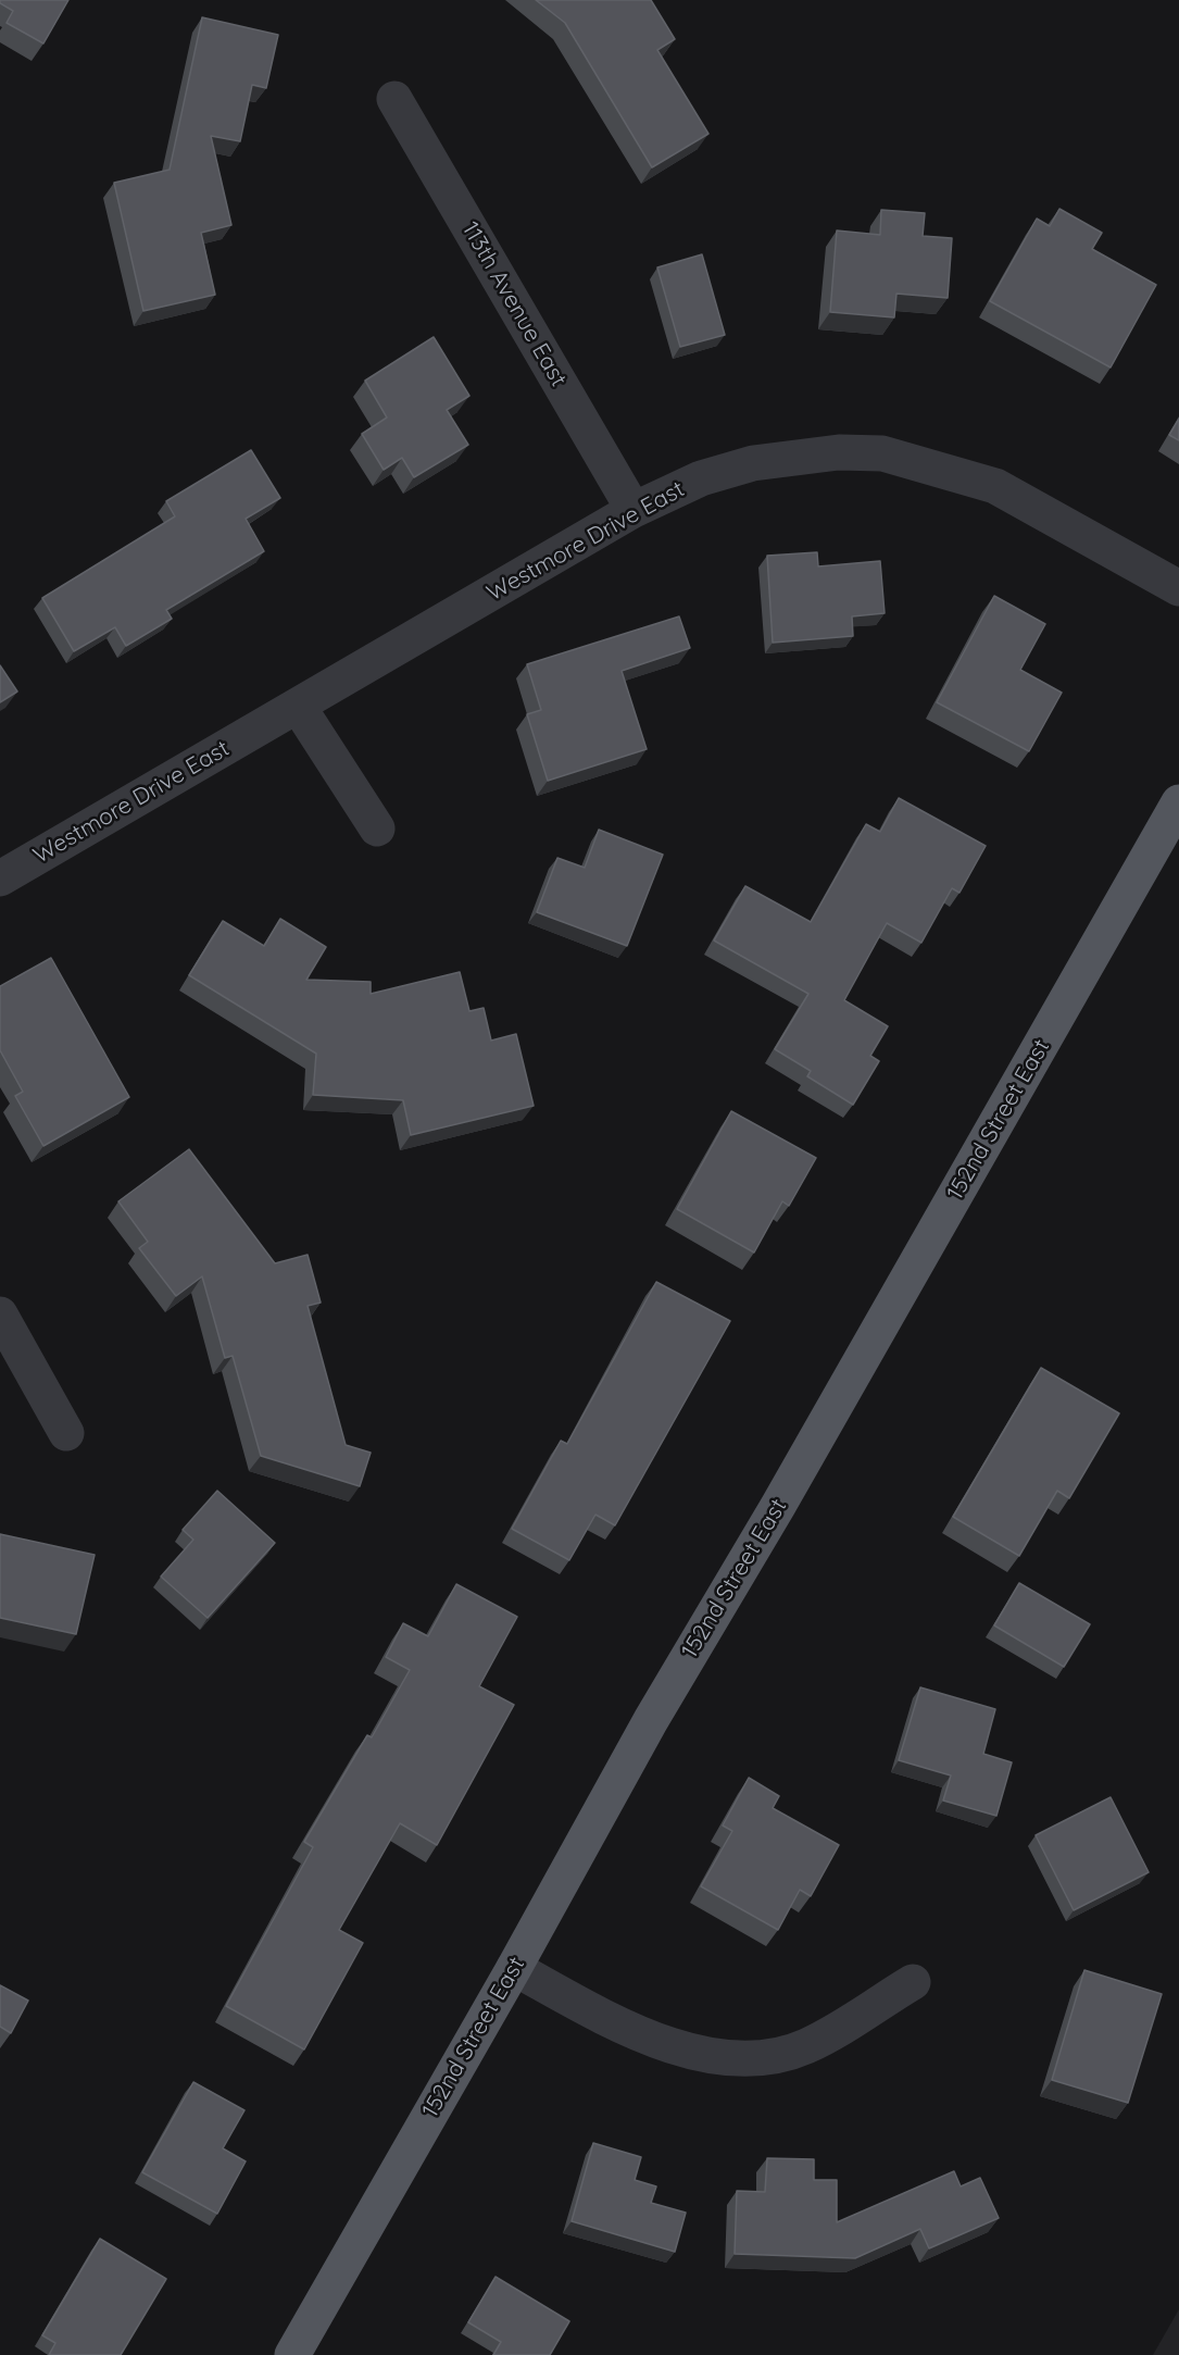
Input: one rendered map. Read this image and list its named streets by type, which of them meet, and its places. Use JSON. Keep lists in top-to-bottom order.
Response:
{
  "streets": {
    "main road": ["152nd Street East"],
    "street": ["113th Avenue East", "Westmore Drive East"]
  },
  "crossings": [
    ["113th Avenue East", "Westmore Drive East"]
  ]
}
